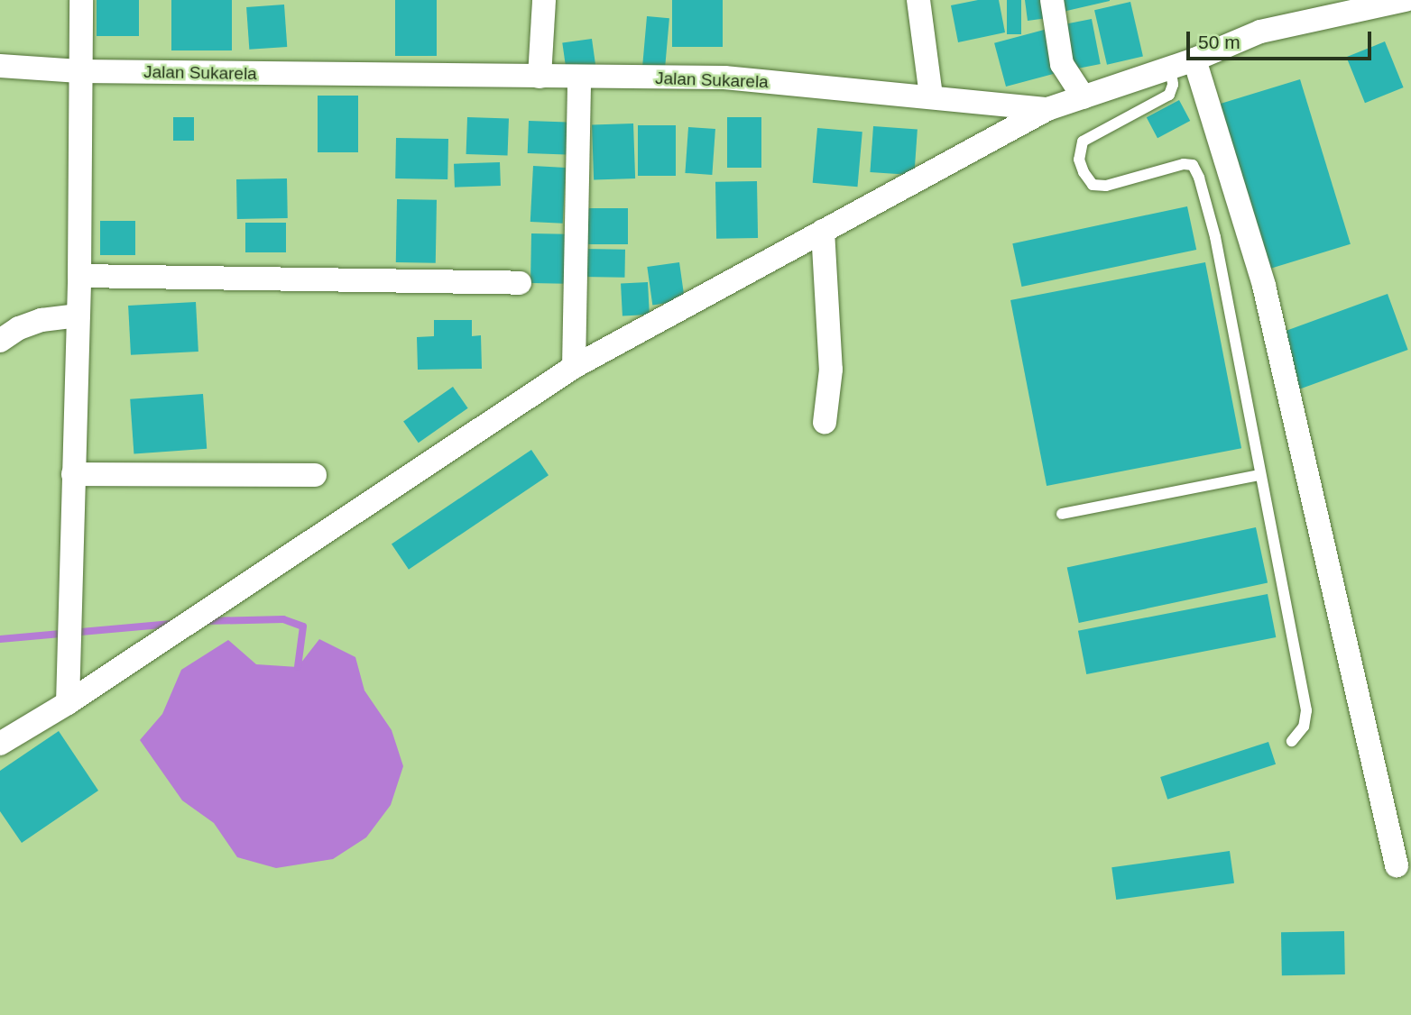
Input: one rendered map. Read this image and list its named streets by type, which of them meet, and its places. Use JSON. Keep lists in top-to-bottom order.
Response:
{
  "streets": {
    "street": ["Jalan Sukarela"]
  },
  "scale_bar": "50 m"
}
